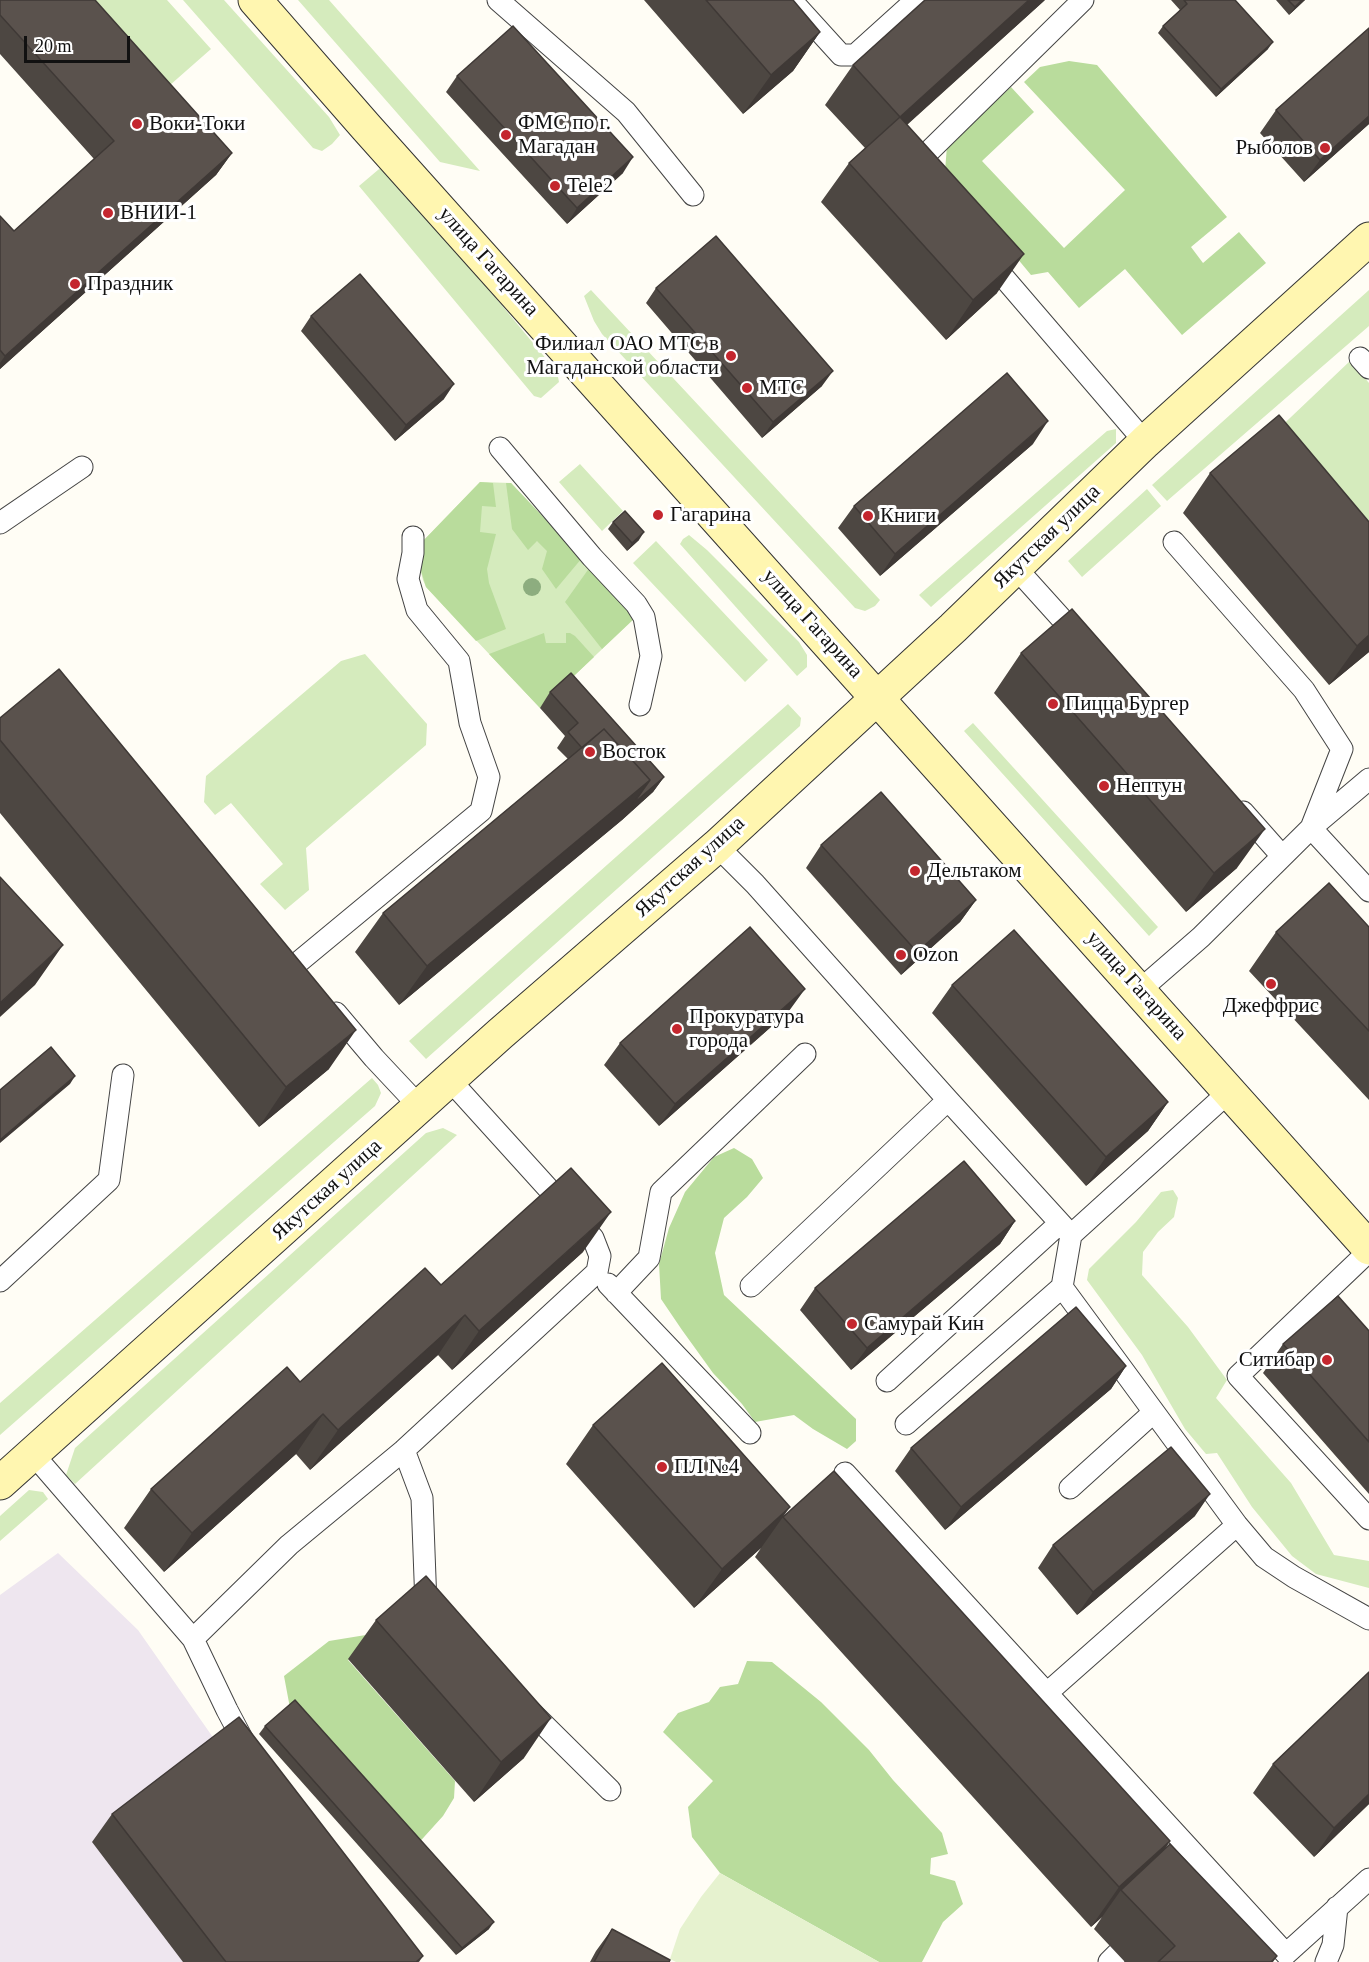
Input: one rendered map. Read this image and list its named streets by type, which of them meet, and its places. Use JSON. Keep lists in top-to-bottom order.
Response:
{
  "streets": {
    "street": ["улица Гагарина", "Якутская улица"]
  },
  "crossings": [
    ["улица Гагарина", "Якутская улица"]
  ],
  "places": [
    "Воки-Токи",
    "ФМС по г. Магадан",
    "Рыболов",
    "Tele2",
    "ВНИИ-1",
    "Праздник",
    "Филиал ОАО МТС в Магаданской области",
    "МТС",
    "Гагарина",
    "Книги",
    "Пицца Бургер",
    "Восток",
    "Нептун",
    "Дельтаком",
    "Ozon",
    "Джеффрис",
    "Прокуратура города",
    "Самурай Кин",
    "Ситибар",
    "ПЛ №4"
  ],
  "scale_bar": "20 m"
}
